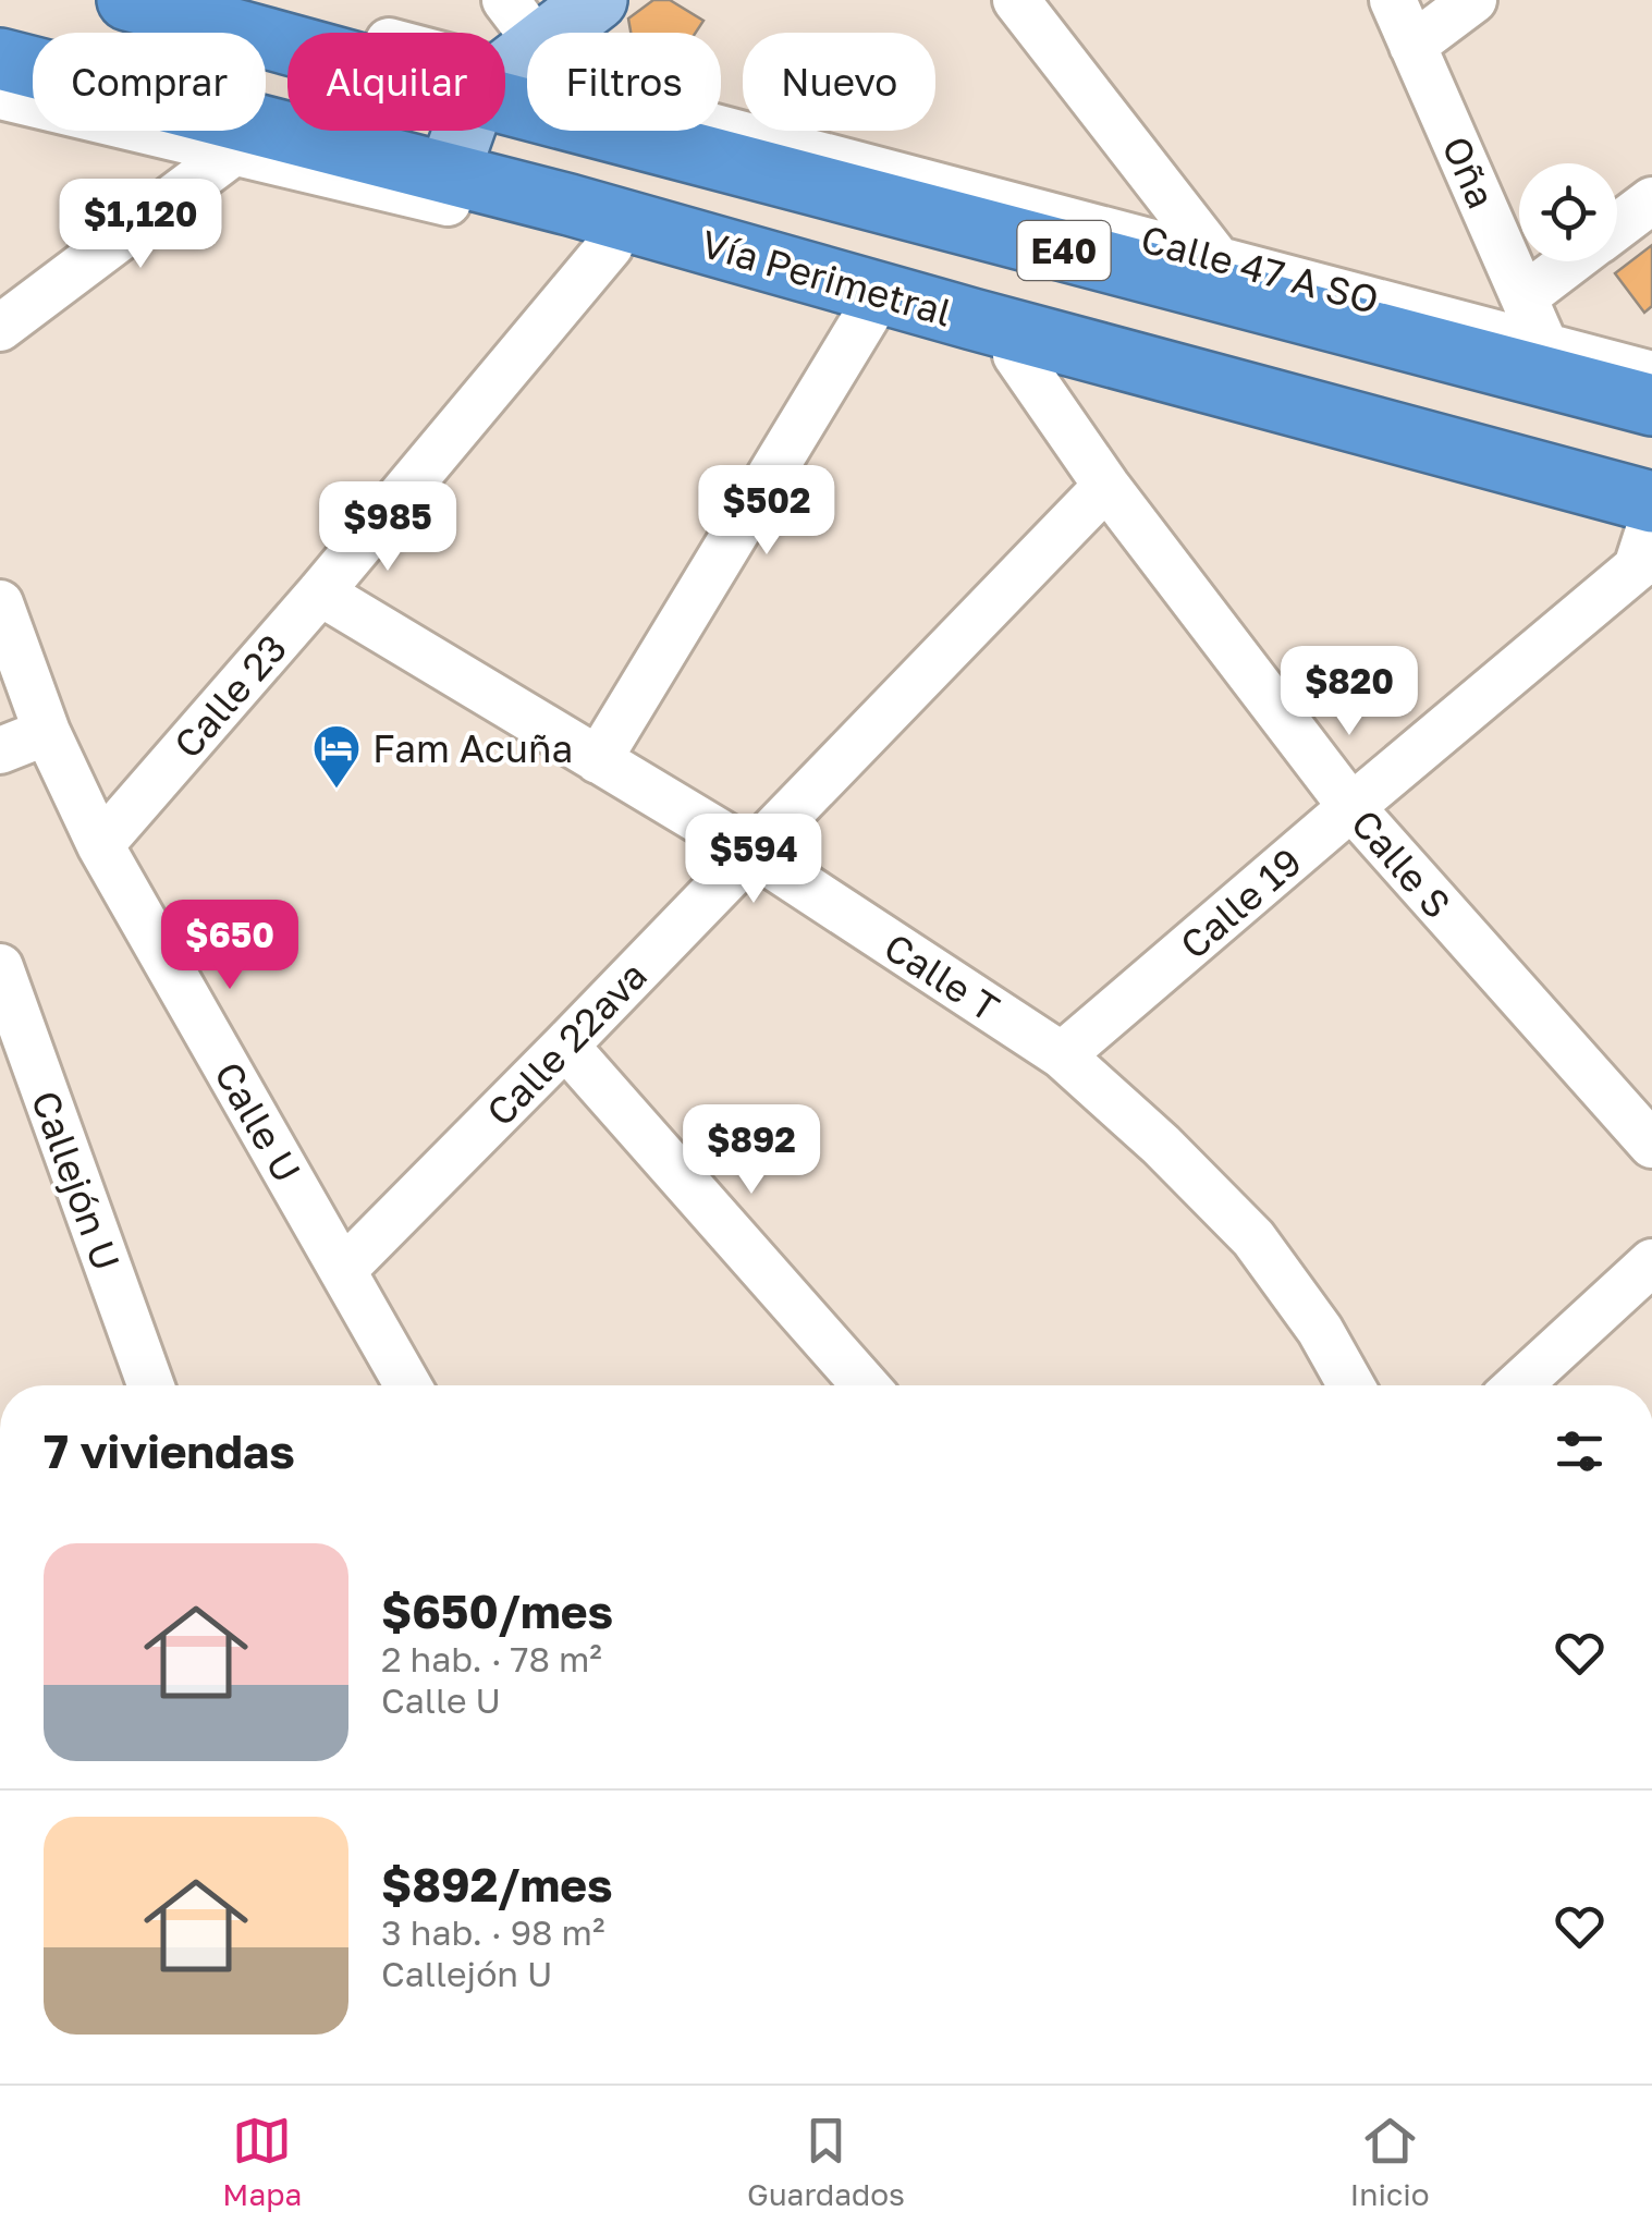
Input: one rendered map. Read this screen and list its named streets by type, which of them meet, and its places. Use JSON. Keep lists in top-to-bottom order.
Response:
{
  "streets": {
    "highway": ["E40", "Vía Perimetral"],
    "street": [
      "Oña",
      "Calle 47 A SO",
      "Calle 23",
      "Calle S",
      "Calle 19",
      "Calle T",
      "Calle 22ava",
      "Calle U",
      "Callejón U"
    ]
  },
  "crossings": [
    ["Oña", "Calle 47 A SO"],
    ["E40", "Calle 47 A SO"],
    ["Vía Perimetral", "Calle 23"],
    ["Vía Perimetral", "Calle S"],
    ["Vía Perimetral", "Calle 19"],
    ["Calle 23", "Calle T"],
    ["Calle 23", "Calle U"],
    ["Calle S", "Calle 19"],
    ["Calle S", "Calle 22ava"],
    ["Calle 19", "Calle T"],
    ["Calle T", "Calle 22ava"],
    ["Calle 22ava", "Calle U"]
  ],
  "places": {
    "hotel": ["Fam Acuña"]
  },
  "page": {
    "chip": [
      "Comprar",
      "Alquilar",
      "Filtros",
      "Nuevo"
    ],
    "price": [
      "$1,120",
      "$502",
      "$985",
      "$820",
      "$594",
      "$650",
      "$892"
    ],
    "heading": "7 viviendas",
    "list": [
      {
        "name": "$650/mes",
        "note": "2 hab. · 78 m² · Calle U"
      },
      {
        "name": "$892/mes",
        "note": "3 hab. · 98 m² · Callejón U"
      }
    ],
    "tabs": ["Mapa", "Guardados", "Inicio"]
  }
}
